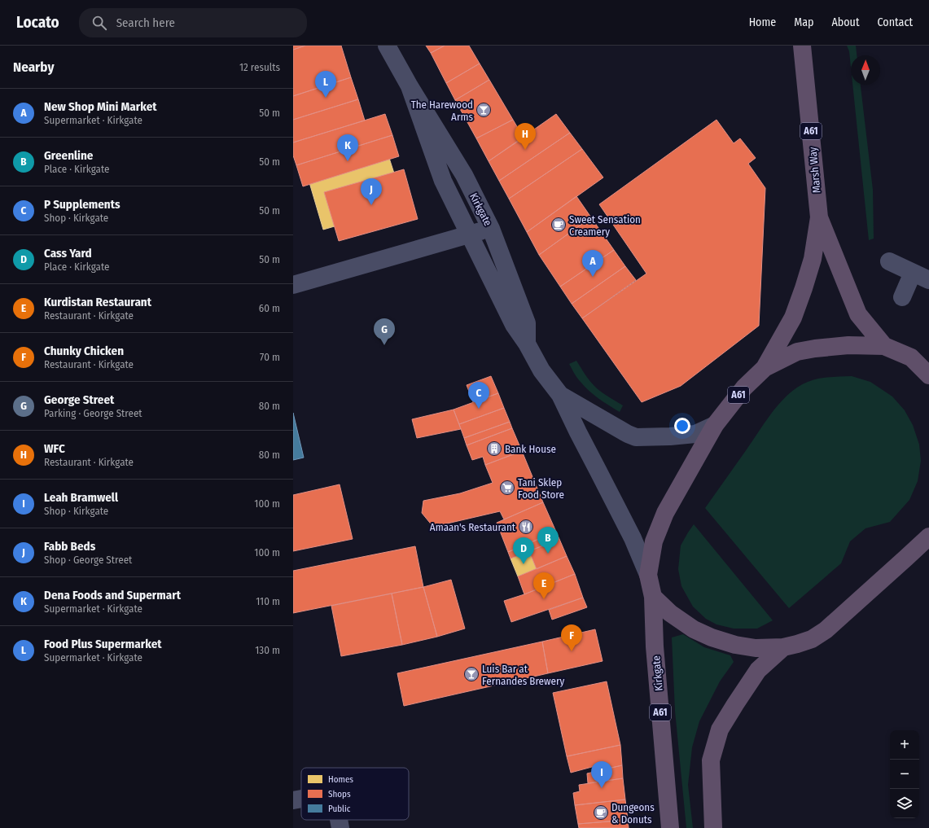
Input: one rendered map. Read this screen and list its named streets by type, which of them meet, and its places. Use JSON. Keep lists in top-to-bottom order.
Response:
{
  "streets": {
    "highway": ["A61", "Marsh Way", "Kirkgate"]
  },
  "crossings": [
    ["A61", "Marsh Way"],
    ["A61", "Kirkgate"]
  ],
  "places": {
    "bar": ["The Harewood Arms", "Luis Bar at Fernandes Brewery"],
    "cafe": ["Sweet Sensation Creamery", "Dungeons & Donuts"],
    "building": ["Bank House"],
    "supermarket": ["Tani Sklep Food Store"],
    "restaurant": ["Amaan's Restaurant"]
  },
  "legend": ["Homes", "Shops", "Public"],
  "north": "top",
  "page": {
    "header": "Locato",
    "search": "Search here",
    "nav": [
      "Home",
      "Map",
      "About",
      "Contact"
    ],
    "heading": ["Nearby", "12 results"],
    "pins": [
      "L",
      "H",
      "K",
      "J",
      "A",
      "G",
      "C",
      "B",
      "D",
      "E",
      "F",
      "I"
    ],
    "list": [
      {
        "mark": "A",
        "name": "New Shop Mini Market",
        "note": "Supermarket · Kirkgate",
        "value": "50 m"
      },
      {
        "mark": "B",
        "name": "Greenline",
        "note": "Place · Kirkgate",
        "value": "50 m"
      },
      {
        "mark": "C",
        "name": "P Supplements",
        "note": "Shop · Kirkgate",
        "value": "50 m"
      },
      {
        "mark": "D",
        "name": "Cass Yard",
        "note": "Place · Kirkgate",
        "value": "50 m"
      },
      {
        "mark": "E",
        "name": "Kurdistan Restaurant",
        "note": "Restaurant · Kirkgate",
        "value": "60 m"
      },
      {
        "mark": "F",
        "name": "Chunky Chicken",
        "note": "Restaurant · Kirkgate",
        "value": "70 m"
      },
      {
        "mark": "G",
        "name": "George Street",
        "note": "Parking · George Street",
        "value": "80 m"
      },
      {
        "mark": "H",
        "name": "WFC",
        "note": "Restaurant · Kirkgate",
        "value": "80 m"
      },
      {
        "mark": "I",
        "name": "Leah Bramwell",
        "note": "Shop · Kirkgate",
        "value": "100 m"
      },
      {
        "mark": "J",
        "name": "Fabb Beds",
        "note": "Shop · George Street",
        "value": "100 m"
      },
      {
        "mark": "K",
        "name": "Dena Foods and Supermart",
        "note": "Supermarket · Kirkgate",
        "value": "110 m"
      },
      {
        "mark": "L",
        "name": "Food Plus Supermarket",
        "note": "Supermarket · Kirkgate",
        "value": "130 m"
      }
    ],
    "map_buttons": ["+", "−"]
  }
}
